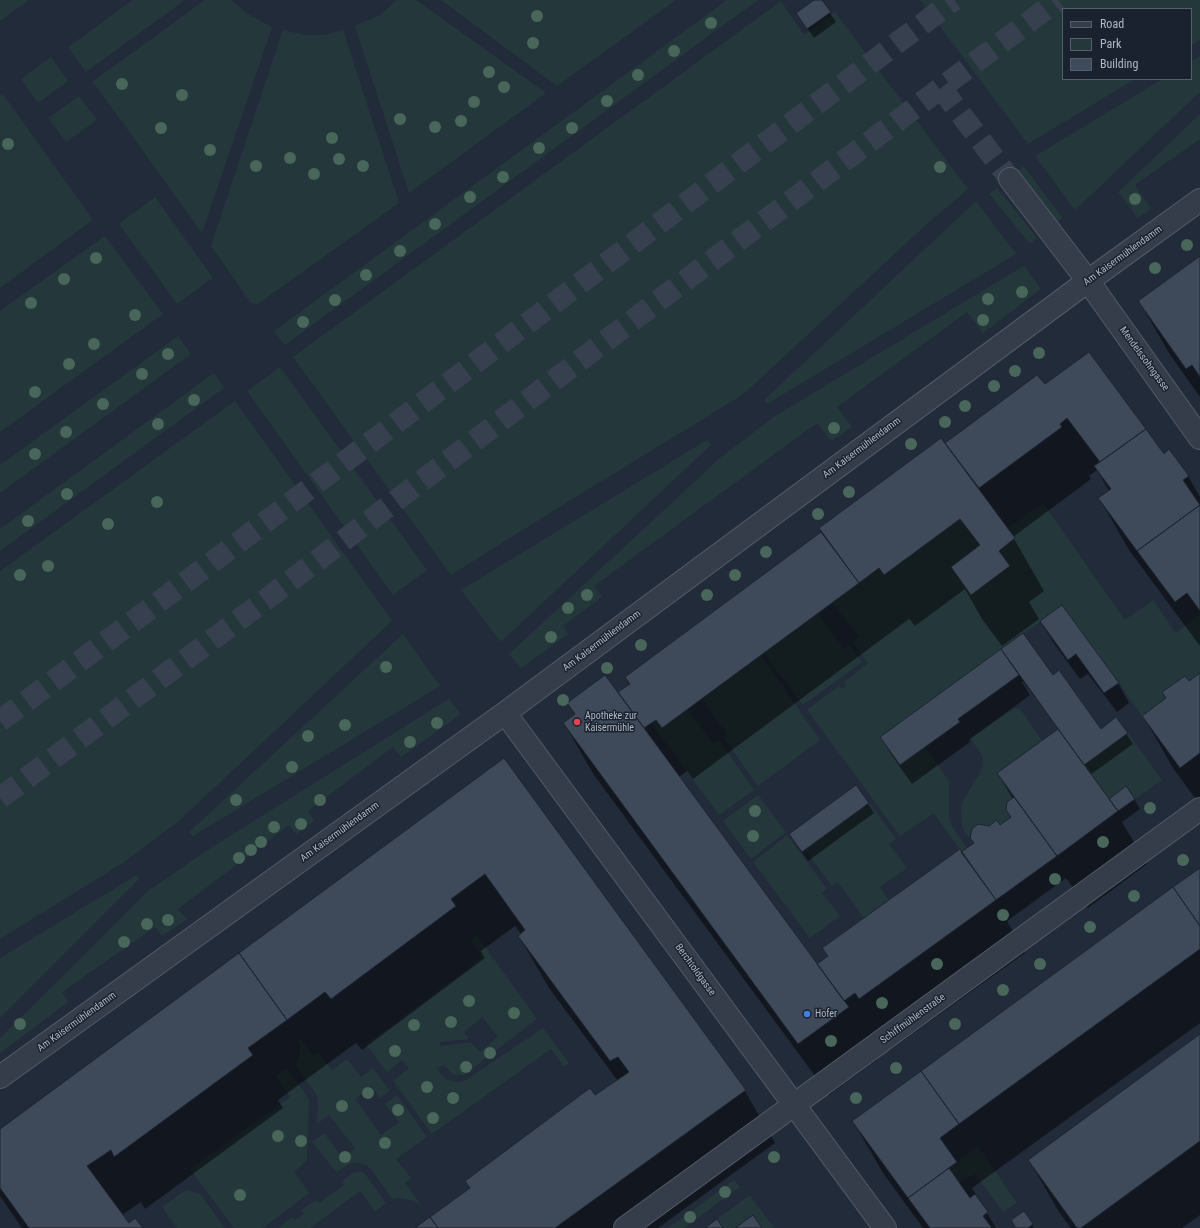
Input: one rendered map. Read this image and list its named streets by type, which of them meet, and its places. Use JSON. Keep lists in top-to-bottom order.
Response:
{
  "streets": {
    "street": [
      "Am Kaisermühlendamm",
      "Mendelssohngasse",
      "Berchtoldgasse",
      "Schiffmühlenstraße"
    ]
  },
  "crossings": [
    ["Am Kaisermühlendamm", "Mendelssohngasse"],
    ["Am Kaisermühlendamm", "Berchtoldgasse"],
    ["Berchtoldgasse", "Schiffmühlenstraße"]
  ],
  "places": ["Apotheke zur Kaisermühle", "Hofer"],
  "legend": ["Road", "Park", "Building"]
}
